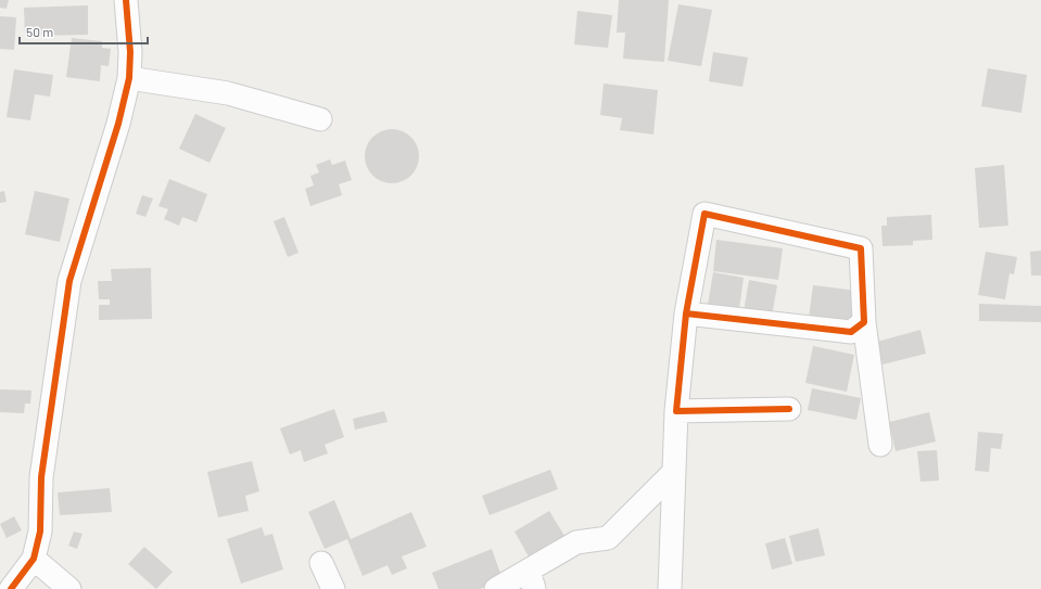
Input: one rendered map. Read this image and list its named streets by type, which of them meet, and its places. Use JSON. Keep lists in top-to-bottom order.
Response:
{
  "scale_bar": "50 m"
}
